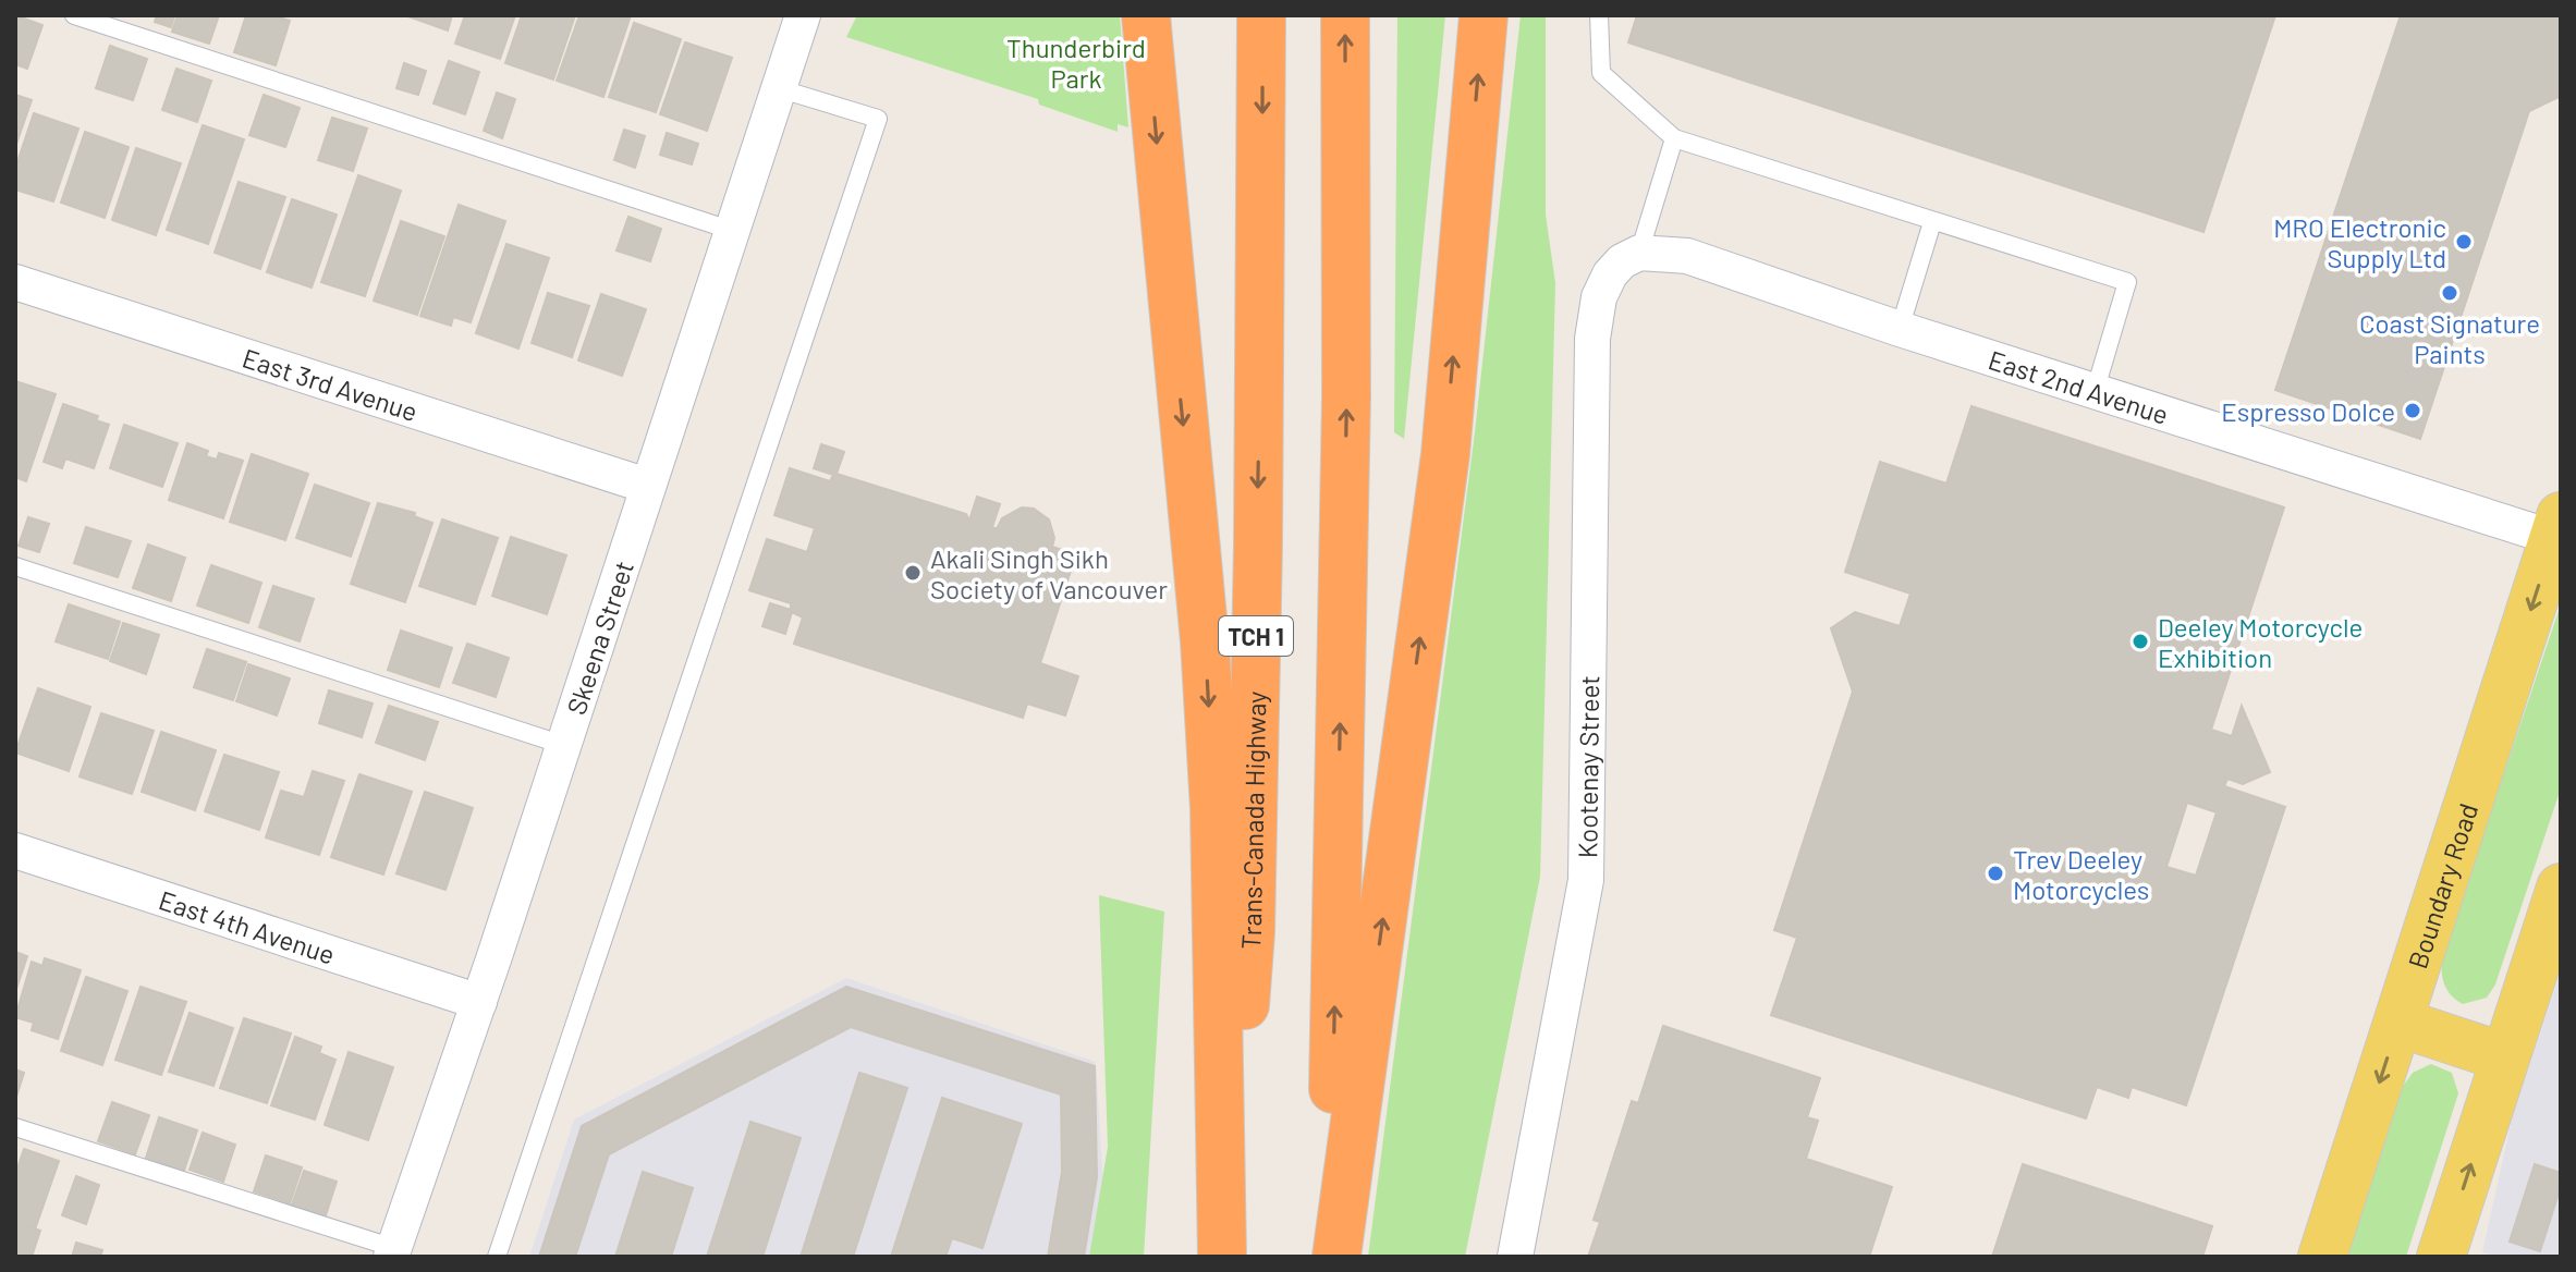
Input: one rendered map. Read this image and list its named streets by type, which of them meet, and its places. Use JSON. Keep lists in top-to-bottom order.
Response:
{
  "streets": {
    "highway": ["TCH 1", "Trans-Canada Highway"],
    "main road": ["Boundary Road"],
    "street": [
      "East 3rd Avenue",
      "East 2nd Avenue",
      "Skeena Street",
      "Kootenay Street",
      "East 4th Avenue"
    ]
  },
  "crossings": [
    ["East 3rd Avenue", "Skeena Street"],
    ["East 2nd Avenue", "Kootenay Street"],
    ["East 2nd Avenue", "Boundary Road"],
    ["Skeena Street", "East 4th Avenue"]
  ],
  "parks": ["Thunderbird Park"],
  "places": [
    "MRO Electronic Supply Ltd",
    "Coast Signature Paints",
    "Espresso Dolce",
    "Akali Singh Sikh Society of Vancouver",
    "Deeley Motorcycle Exhibition",
    "Trev Deeley Motorcycles"
  ]
}
